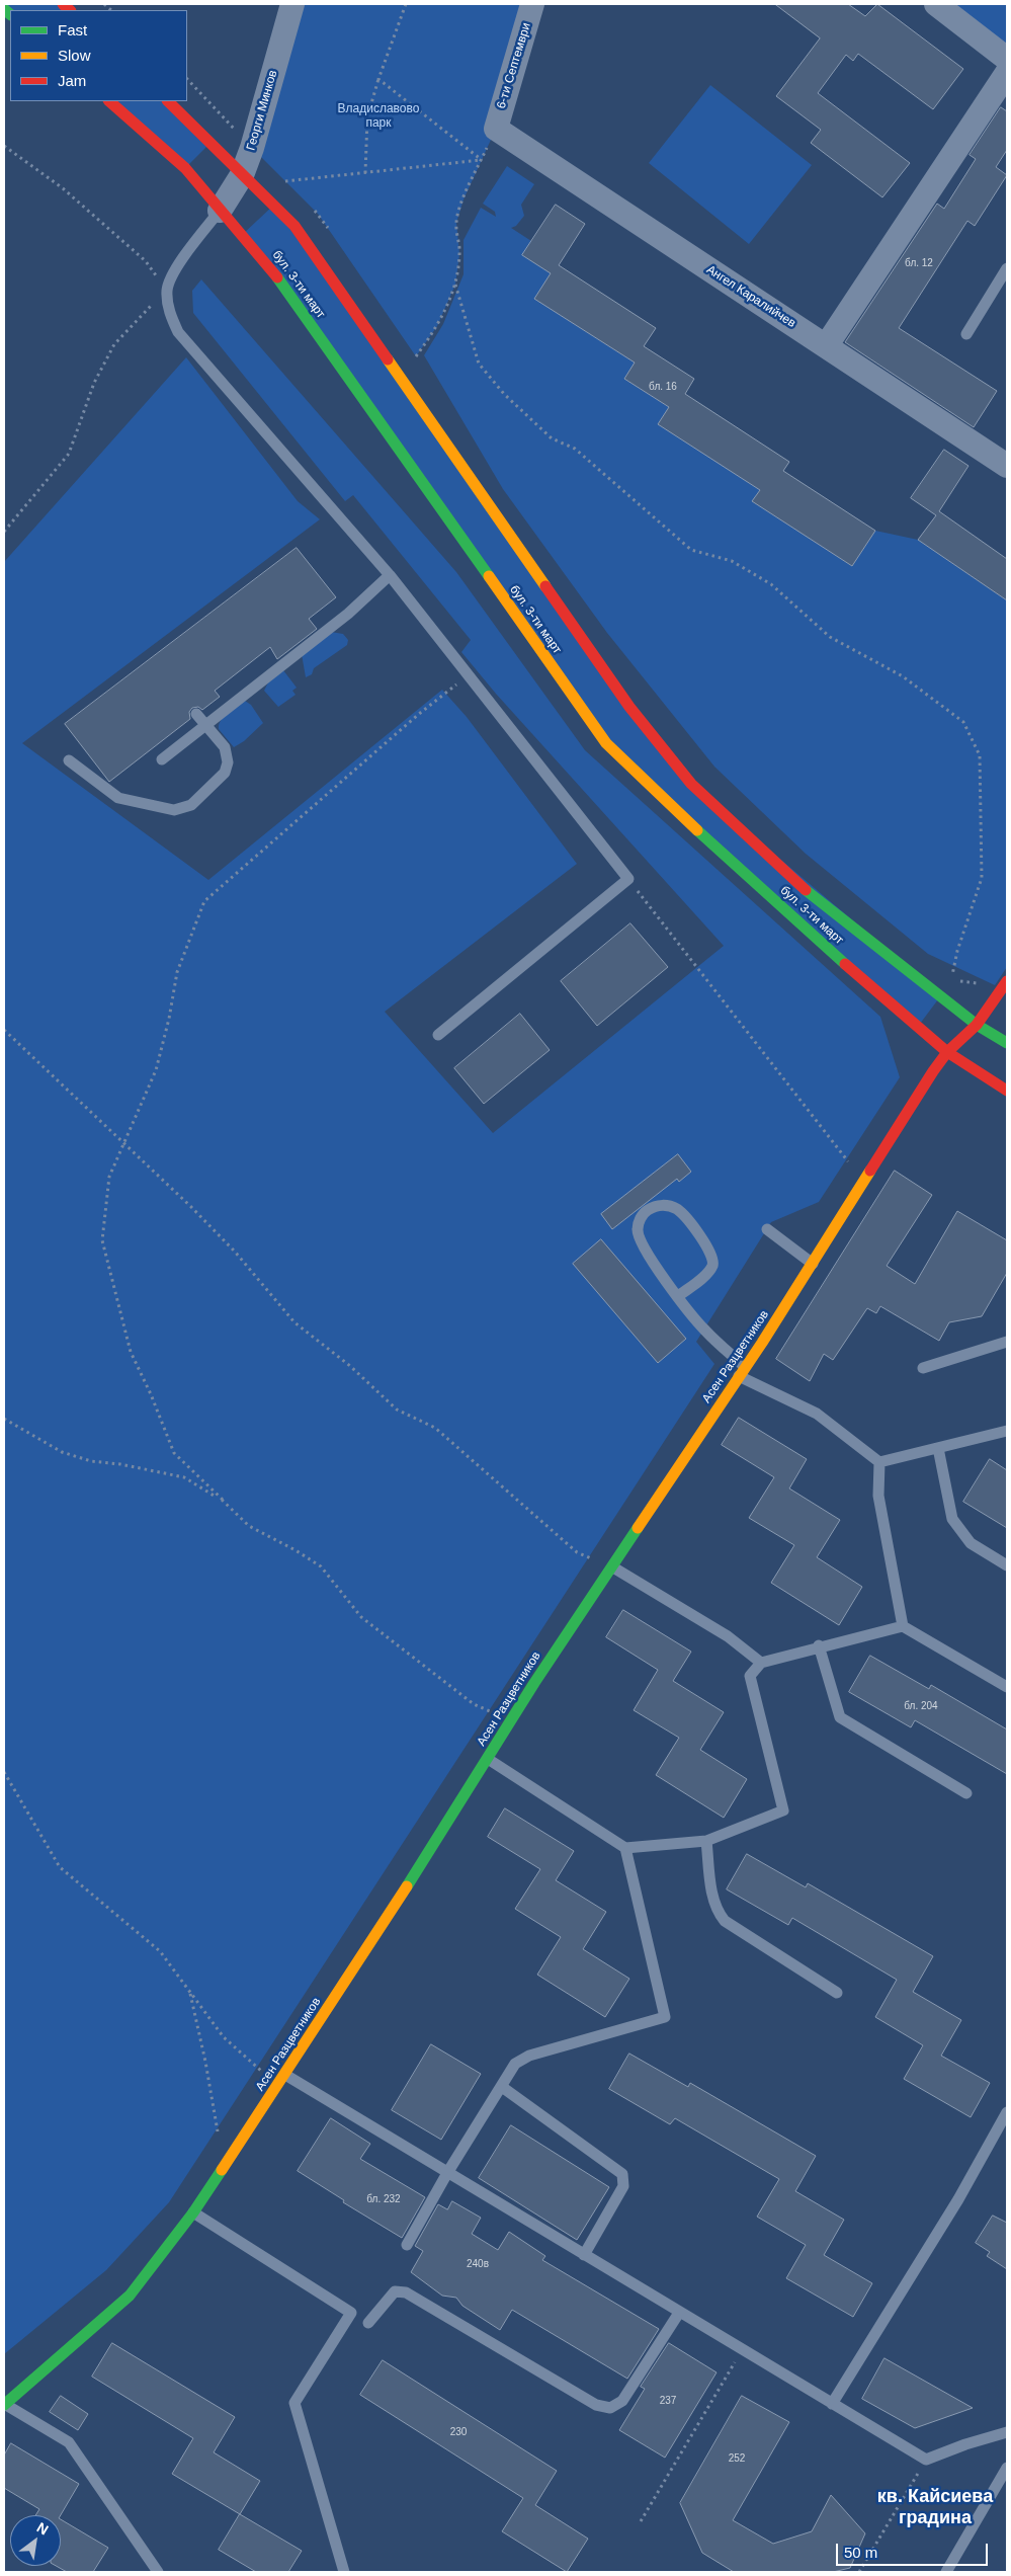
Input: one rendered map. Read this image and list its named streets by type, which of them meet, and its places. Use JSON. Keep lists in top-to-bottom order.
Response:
{
  "streets": {
    "street": [
      "6-ти Септември",
      "Георги Минков",
      "бул. 3-ти март",
      "Ангел Каралийчев",
      "Асен Разцветников"
    ]
  },
  "crossings": [
    ["6-ти Септември", "Ангел Каралийчев"],
    ["Георги Минков", "бул. 3-ти март"],
    ["бул. 3-ти март", "Асен Разцветников"]
  ],
  "districts": ["кв. Кайсиева градина"],
  "parks": ["Владиславово парк"],
  "house_numbers": [
    "бл. 12",
    "бл. 16",
    "бл. 204",
    "бл. 232",
    "240в",
    "237",
    "230",
    "252"
  ],
  "legend": ["Fast", "Slow", "Jam"],
  "scale_bar": "50 m",
  "north": "top right"
}
